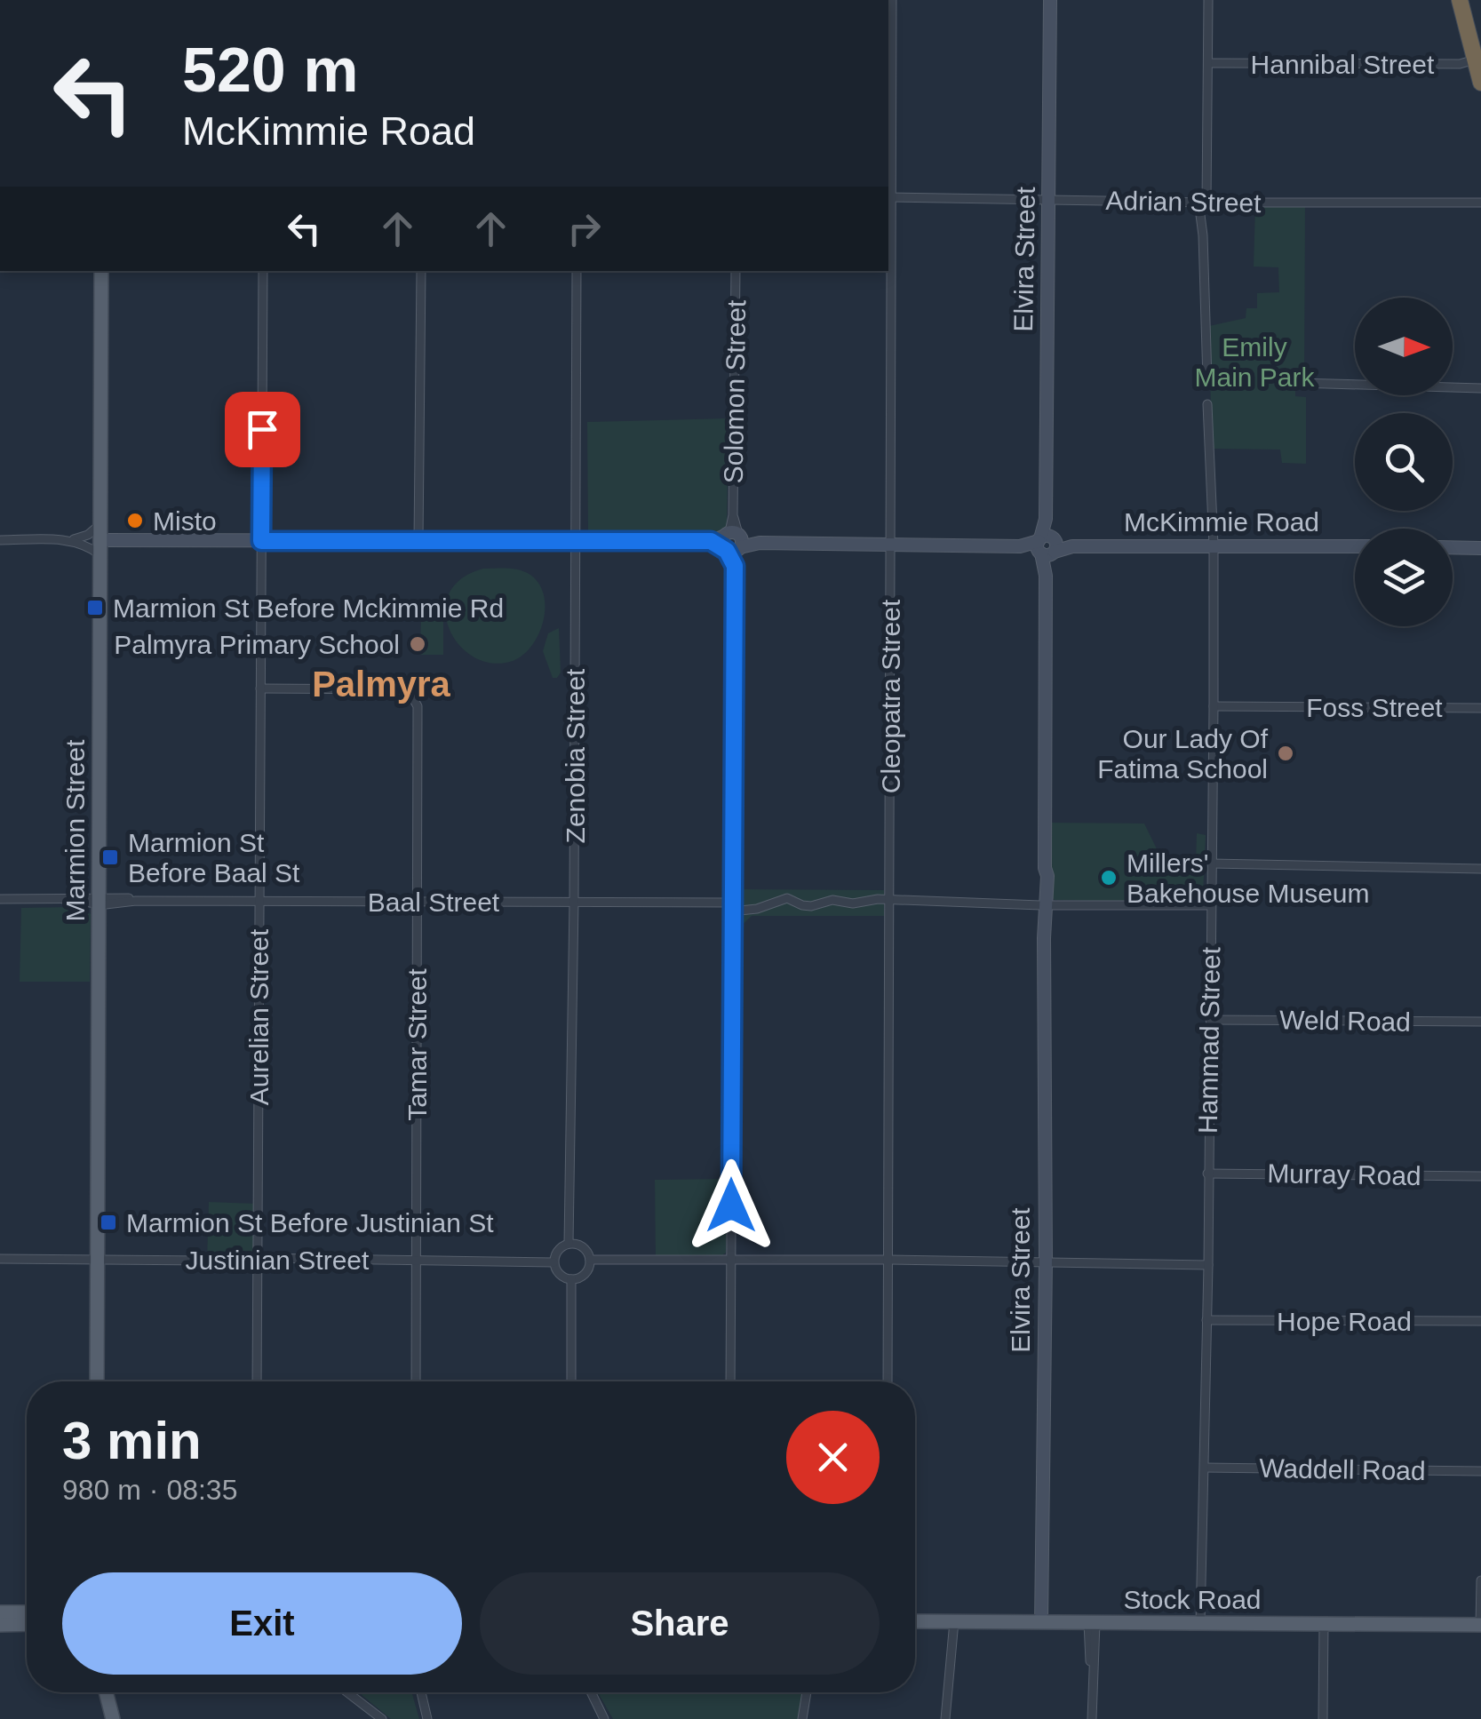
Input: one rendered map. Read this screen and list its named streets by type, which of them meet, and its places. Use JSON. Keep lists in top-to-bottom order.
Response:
{
  "streets": {
    "main road": ["Marmion Street", "Stock Road"],
    "street": [
      "Hannibal Street",
      "Adrian Street",
      "Elvira Street",
      "Solomon Street",
      "McKimmie Road",
      "Cleopatra Street",
      "Foss Street",
      "Zenobia Street",
      "Baal Street",
      "Aurelian Street",
      "Weld Road",
      "Hammad Street",
      "Tamar Street",
      "Murray Road",
      "Justinian Street",
      "Hope Road",
      "Waddell Road"
    ]
  },
  "crossings": [
    ["Adrian Street", "Elvira Street"],
    ["Adrian Street", "Cleopatra Street"],
    ["Elvira Street", "McKimmie Road"],
    ["Elvira Street", "Baal Street"],
    ["Elvira Street", "Stock Road"],
    ["Solomon Street", "Baal Street"],
    ["McKimmie Road", "Hammad Street"],
    ["Cleopatra Street", "Baal Street"],
    ["Foss Street", "Hammad Street"],
    ["Zenobia Street", "Baal Street"],
    ["Zenobia Street", "Justinian Street"],
    ["Marmion Street", "Baal Street"],
    ["Marmion Street", "Justinian Street"],
    ["Baal Street", "Aurelian Street"],
    ["Baal Street", "Hammad Street"],
    ["Baal Street", "Tamar Street"],
    ["Aurelian Street", "Tamar Street"],
    ["Aurelian Street", "Justinian Street"],
    ["Weld Road", "Hammad Street"],
    ["Hammad Street", "Murray Road"],
    ["Hammad Street", "Hope Road"],
    ["Hammad Street", "Waddell Road"],
    ["Hammad Street", "Stock Road"],
    ["Tamar Street", "Justinian Street"]
  ],
  "districts": ["Palmyra"],
  "parks": ["Emily Main Park"],
  "places": {
    "other": [
      "Misto",
      "Palmyra Primary School",
      "Our Lady Of Fatima School",
      "Millers' Bakehouse Museum"
    ],
    "transit": ["Marmion St Before Mckimmie Rd", "Marmion St Before Baal St", "Marmion St Before Justinian St"]
  },
  "north": "right",
  "page": {
    "turn": ["520 m", "McKimmie Road"],
    "heading": ["3 min", "980 m · 08:35"],
    "buttons": ["Exit", "Share"]
  }
}
